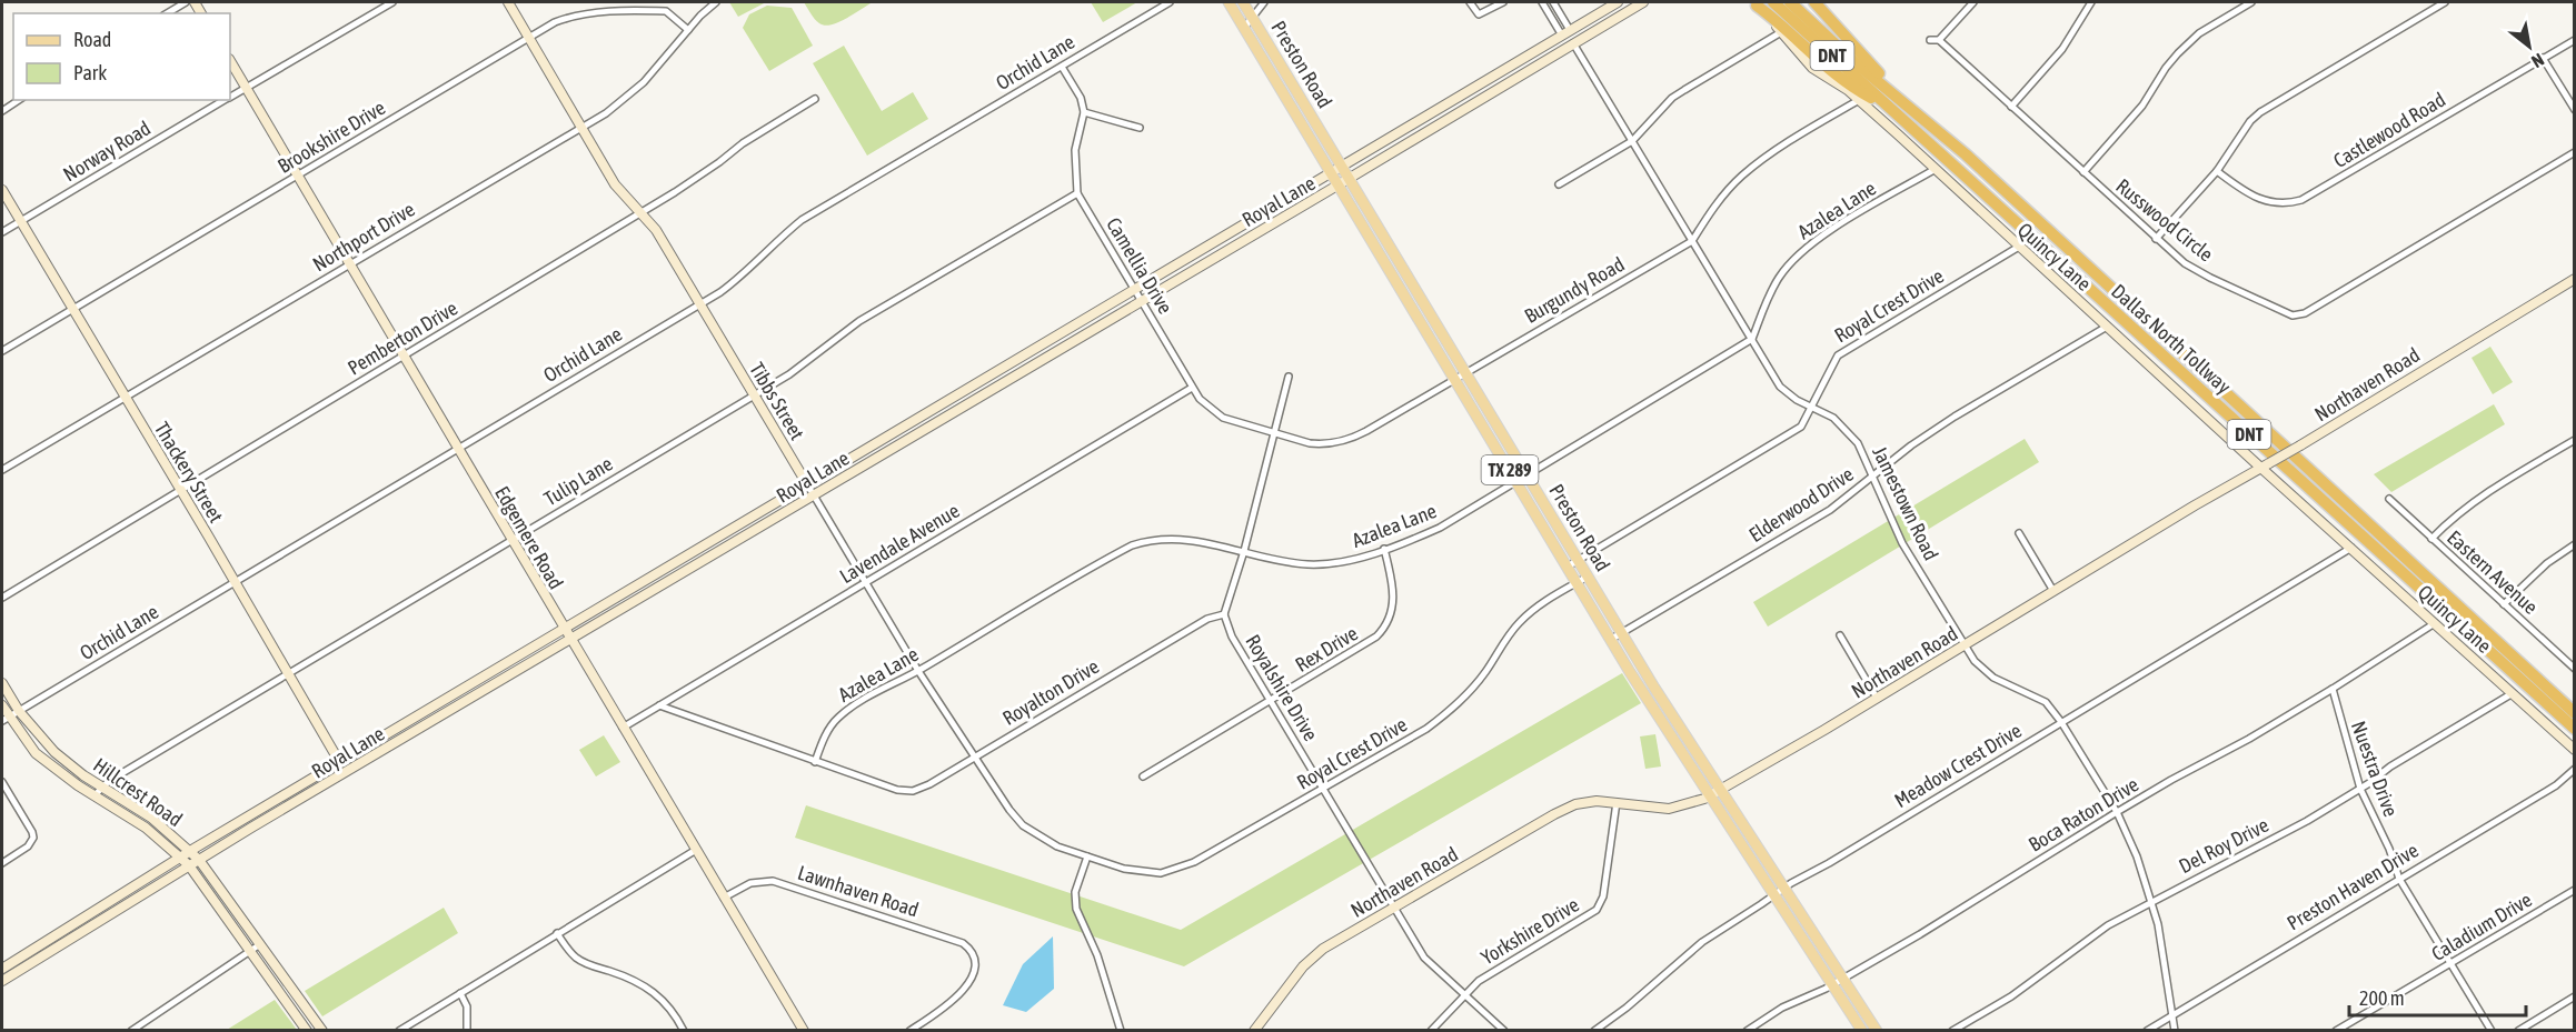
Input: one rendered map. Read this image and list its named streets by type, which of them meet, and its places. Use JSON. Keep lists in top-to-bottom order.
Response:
{
  "streets": {
    "highway": ["DNT", "Dallas North Tollway"],
    "main road": ["Preston Road", "TX 289"],
    "street": [
      "Orchid Lane",
      "Castlewood Road",
      "Brookshire Drive",
      "Norway Road",
      "Royal Lane",
      "Azalea Lane",
      "Russwood Circle",
      "Northport Drive",
      "Quincy Lane",
      "Camellia Drive",
      "Burgundy Road",
      "Royal Crest Drive",
      "Pemberton Drive",
      "Northaven Road",
      "Tibbs Street",
      "Thackery Street",
      "Tulip Lane",
      "Jamestown Road",
      "Elderwood Drive",
      "Edgemere Road",
      "Lavendale Avenue",
      "Eastern Avenue",
      "Rex Drive",
      "Royalshire Drive",
      "Royalton Drive",
      "Meadow Crest Drive",
      "Nuestra Drive",
      "Hillcrest Road",
      "Boca Raton Drive",
      "Del Roy Drive",
      "Preston Haven Drive",
      "Lawnhaven Road",
      "Caladium Drive",
      "Yorkshire Drive"
    ]
  },
  "crossings": [
    ["Orchid Lane", "Tibbs Street"],
    ["Orchid Lane", "Thackery Street"],
    ["Orchid Lane", "Edgemere Road"],
    ["Orchid Lane", "Hillcrest Road"],
    ["Preston Road", "Royal Lane"],
    ["Preston Road", "Azalea Lane"],
    ["Preston Road", "Burgundy Road"],
    ["Preston Road", "Royal Crest Drive"],
    ["Preston Road", "Northaven Road"],
    ["Preston Road", "Elderwood Drive"],
    ["Preston Road", "Meadow Crest Drive"],
    ["Preston Road", "Boca Raton Drive"],
    ["Brookshire Drive", "Northport Drive"],
    ["Brookshire Drive", "Tibbs Street"],
    ["Brookshire Drive", "Thackery Street"],
    ["Brookshire Drive", "Edgemere Road"],
    ["Norway Road", "Thackery Street"],
    ["Norway Road", "Edgemere Road"],
    ["Royal Lane", "Camellia Drive"],
    ["Royal Lane", "Tibbs Street"],
    ["Royal Lane", "Thackery Street"],
    ["Royal Lane", "Jamestown Road"],
    ["Royal Lane", "Edgemere Road"],
    ["Royal Lane", "Hillcrest Road"],
    ["Azalea Lane", "Quincy Lane"],
    ["Azalea Lane", "Tibbs Street"],
    ["Azalea Lane", "Jamestown Road"],
    ["Azalea Lane", "Rex Drive"],
    ["Azalea Lane", "Royalton Drive"],
    ["Northport Drive", "Tibbs Street"],
    ["Northport Drive", "Thackery Street"],
    ["Northport Drive", "Edgemere Road"],
    ["Quincy Lane", "Burgundy Road"],
    ["Quincy Lane", "Royal Crest Drive"],
    ["Quincy Lane", "Northaven Road"],
    ["Quincy Lane", "Elderwood Drive"],
    ["Quincy Lane", "Meadow Crest Drive"],
    ["Quincy Lane", "Boca Raton Drive"],
    ["Quincy Lane", "Del Roy Drive"],
    ["Camellia Drive", "Burgundy Road"],
    ["Camellia Drive", "Tulip Lane"],
    ["Camellia Drive", "Lavendale Avenue"],
    ["Burgundy Road", "Jamestown Road"],
    ["Royal Crest Drive", "Tibbs Street"],
    ["Royal Crest Drive", "Jamestown Road"],
    ["Royal Crest Drive", "Royalshire Drive"],
    ["Pemberton Drive", "Tibbs Street"],
    ["Pemberton Drive", "Thackery Street"],
    ["Pemberton Drive", "Edgemere Road"],
    ["Northaven Road", "Jamestown Road"],
    ["Northaven Road", "Royalshire Drive"],
    ["Northaven Road", "Yorkshire Drive"],
    ["Tibbs Street", "Tulip Lane"],
    ["Tibbs Street", "Lavendale Avenue"],
    ["Tibbs Street", "Royalton Drive"],
    ["Thackery Street", "Tulip Lane"],
    ["Tulip Lane", "Edgemere Road"],
    ["Tulip Lane", "Hillcrest Road"],
    ["Jamestown Road", "Elderwood Drive"],
    ["Jamestown Road", "Meadow Crest Drive"],
    ["Jamestown Road", "Boca Raton Drive"],
    ["Jamestown Road", "Del Roy Drive"],
    ["Jamestown Road", "Preston Haven Drive"],
    ["Edgemere Road", "Lavendale Avenue"],
    ["Edgemere Road", "Lawnhaven Road"],
    ["Lavendale Avenue", "Royalton Drive"],
    ["Rex Drive", "Royalshire Drive"],
    ["Royalshire Drive", "Royalton Drive"],
    ["Royalshire Drive", "Yorkshire Drive"],
    ["Nuestra Drive", "Boca Raton Drive"],
    ["Nuestra Drive", "Del Roy Drive"],
    ["Nuestra Drive", "Preston Haven Drive"],
    ["Nuestra Drive", "Caladium Drive"]
  ],
  "legend": ["Road", "Park"],
  "scale_bar": "200 m",
  "north": "bottom right"
}
